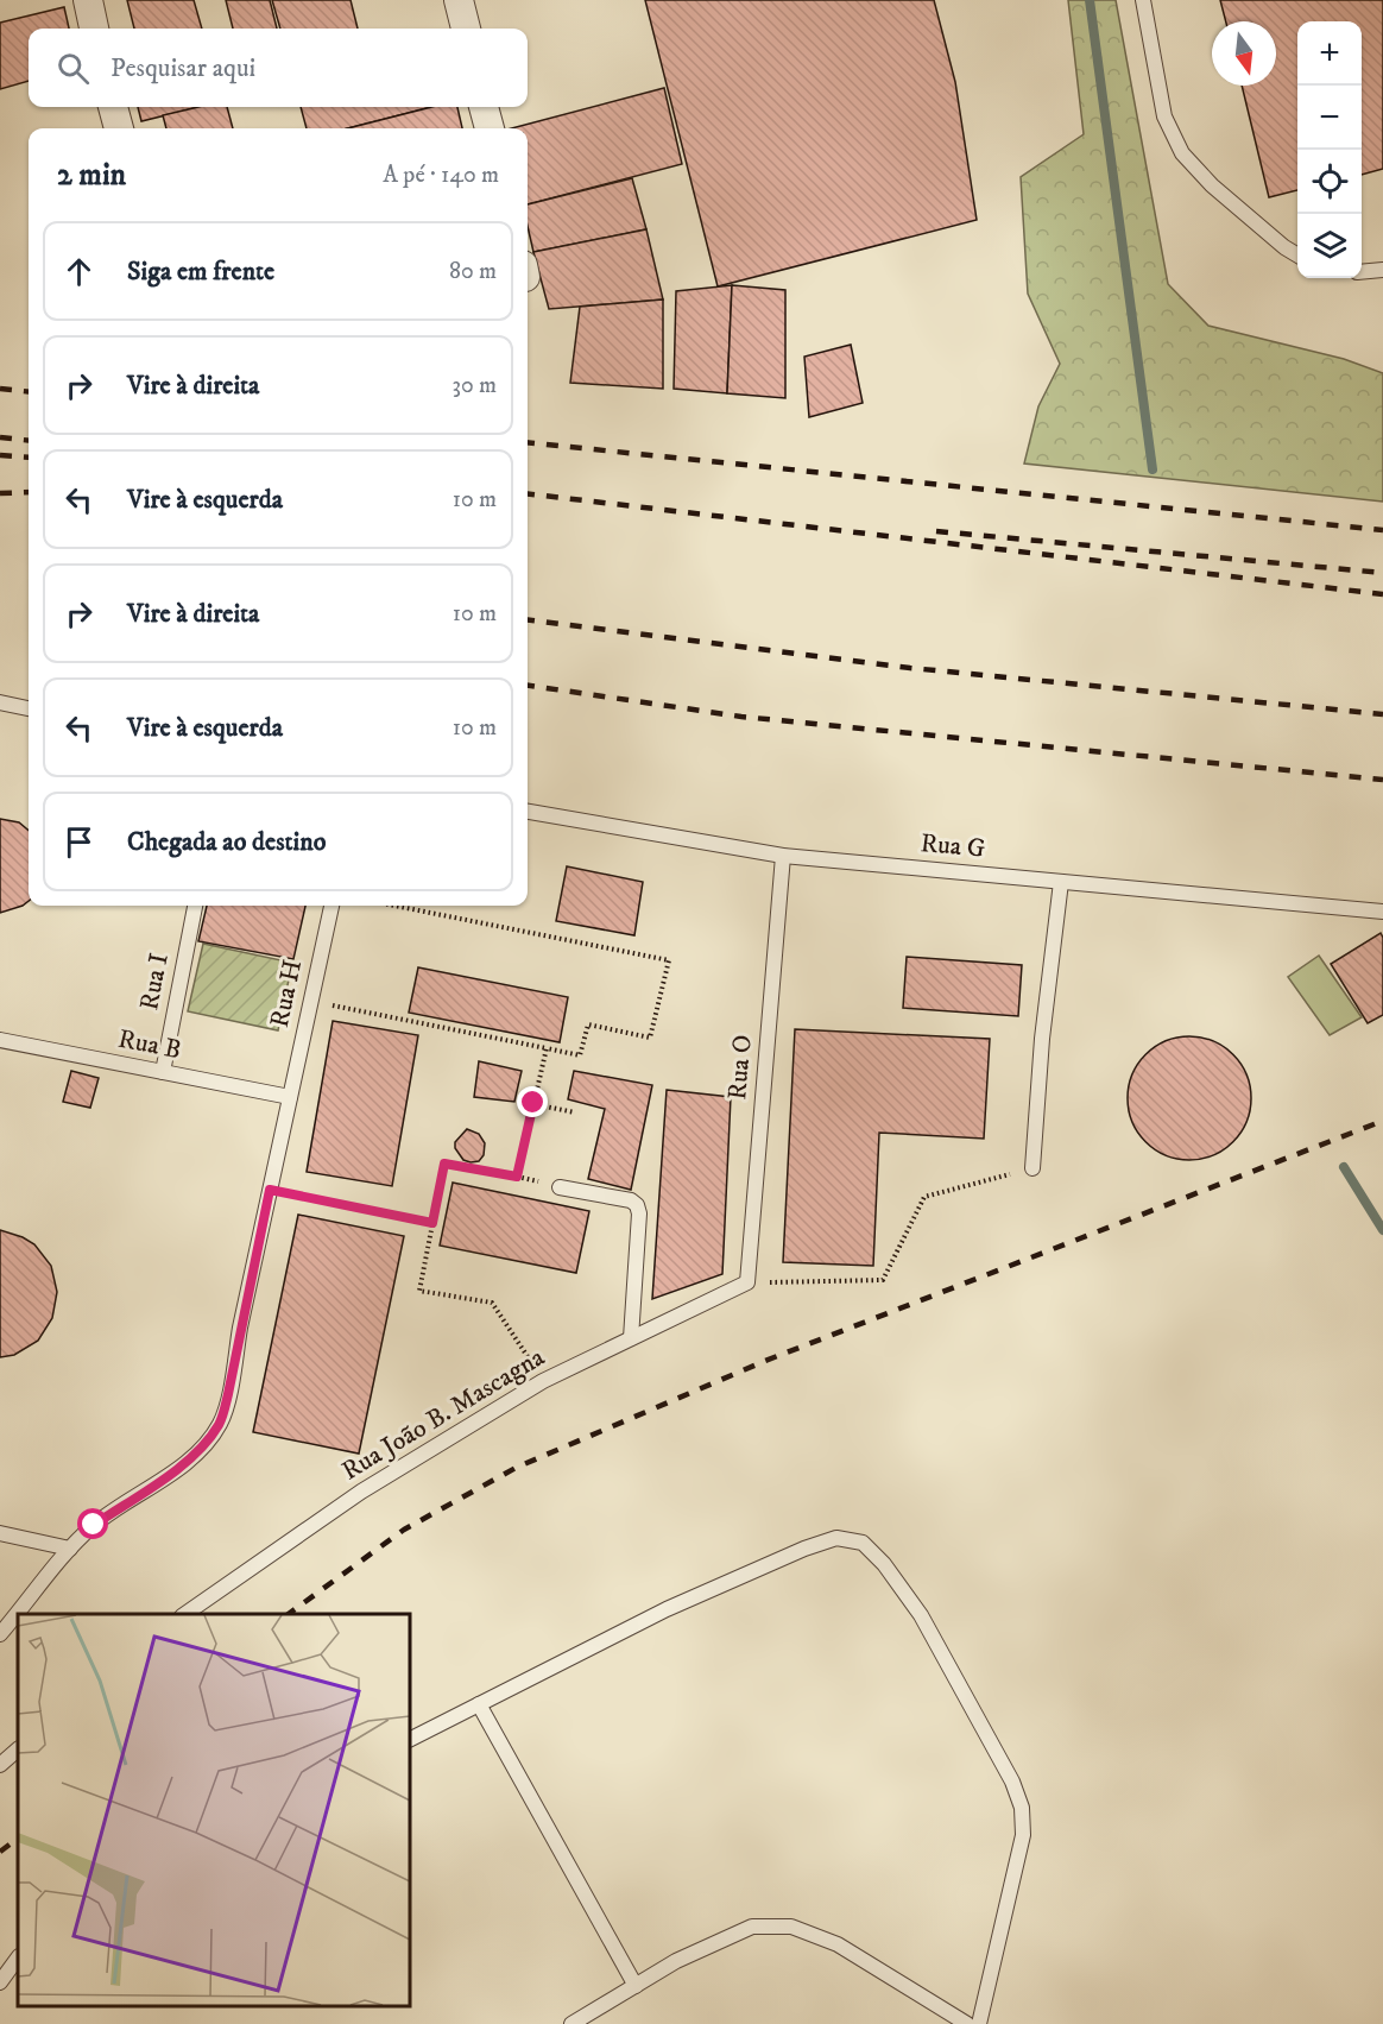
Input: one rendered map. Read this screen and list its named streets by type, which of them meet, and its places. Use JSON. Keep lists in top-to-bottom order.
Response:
{
  "streets": {
    "lane": [
      "Rua G",
      "Rua I",
      "Rua H",
      "Rua B",
      "Rua O",
      "Rua João B. Mascagna"
    ]
  },
  "crossings": [
    ["Rua G", "Rua O"],
    ["Rua I", "Rua B"],
    ["Rua H", "Rua B"],
    ["Rua O", "Rua João B. Mascagna"]
  ],
  "north": "bottom",
  "page": {
    "map_buttons": ["+", "−"],
    "search": "Pesquisar aqui",
    "heading": ["2 min", "A pé · 140 m"],
    "list": [
      ["Siga em frente", "80 m"],
      ["Vire à direita", "30 m"],
      ["Vire à esquerda", "10 m"],
      ["Vire à direita", "10 m"],
      ["Vire à esquerda", "10 m"],
      "Chegada ao destino"
    ]
  }
}
